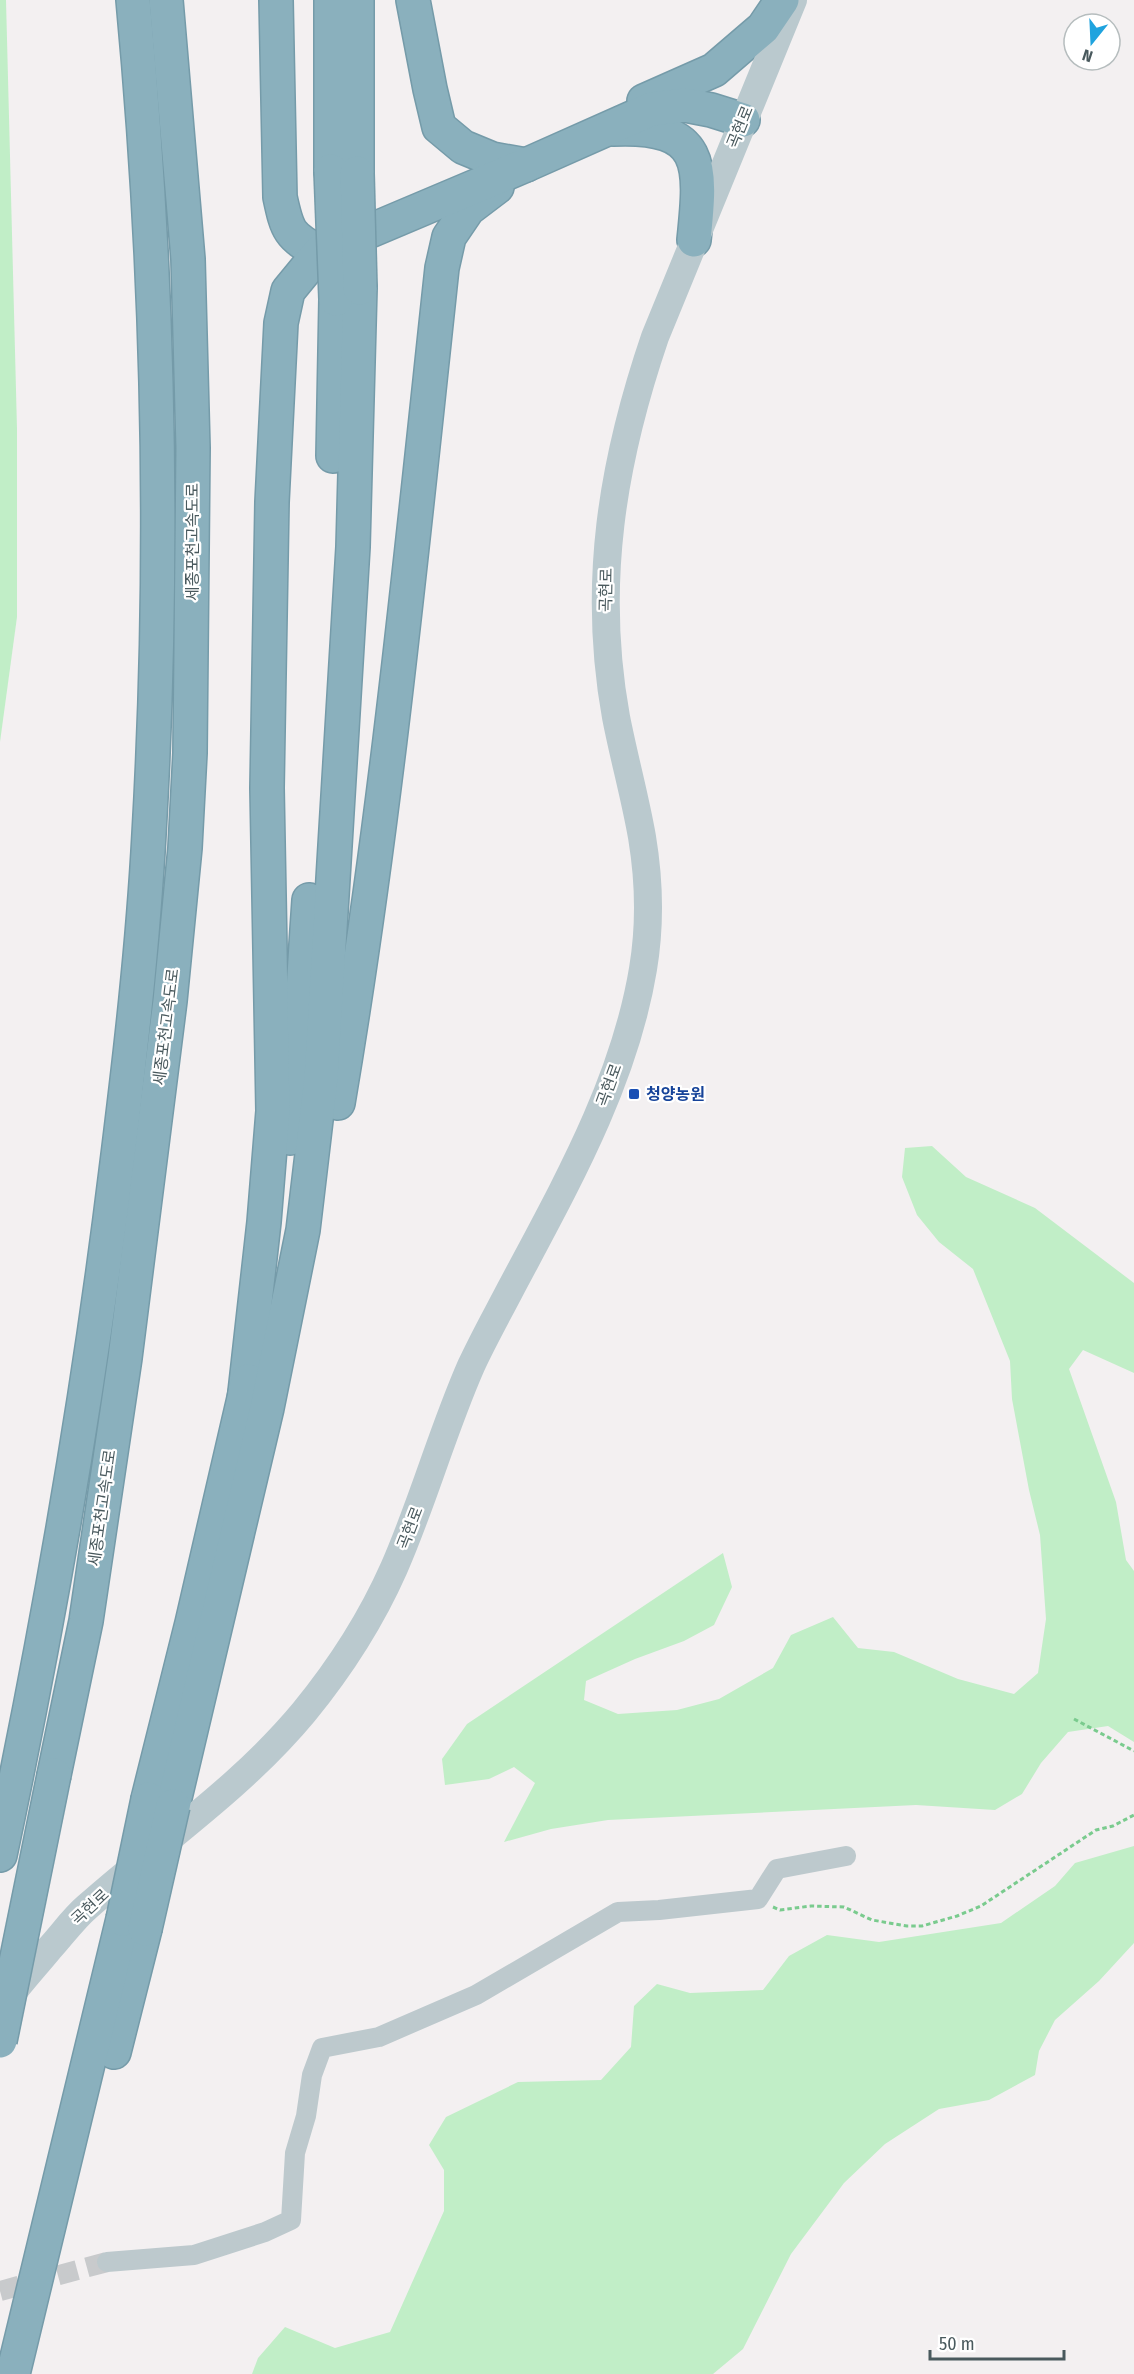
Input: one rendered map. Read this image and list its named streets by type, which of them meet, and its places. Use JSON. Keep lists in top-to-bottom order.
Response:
{
  "streets": {
    "highway": ["세종포천고속도로"],
    "main road": ["곡현로"]
  },
  "places": {
    "transit": ["청양농원"]
  },
  "scale_bar": "50 m",
  "north": "bottom"
}
